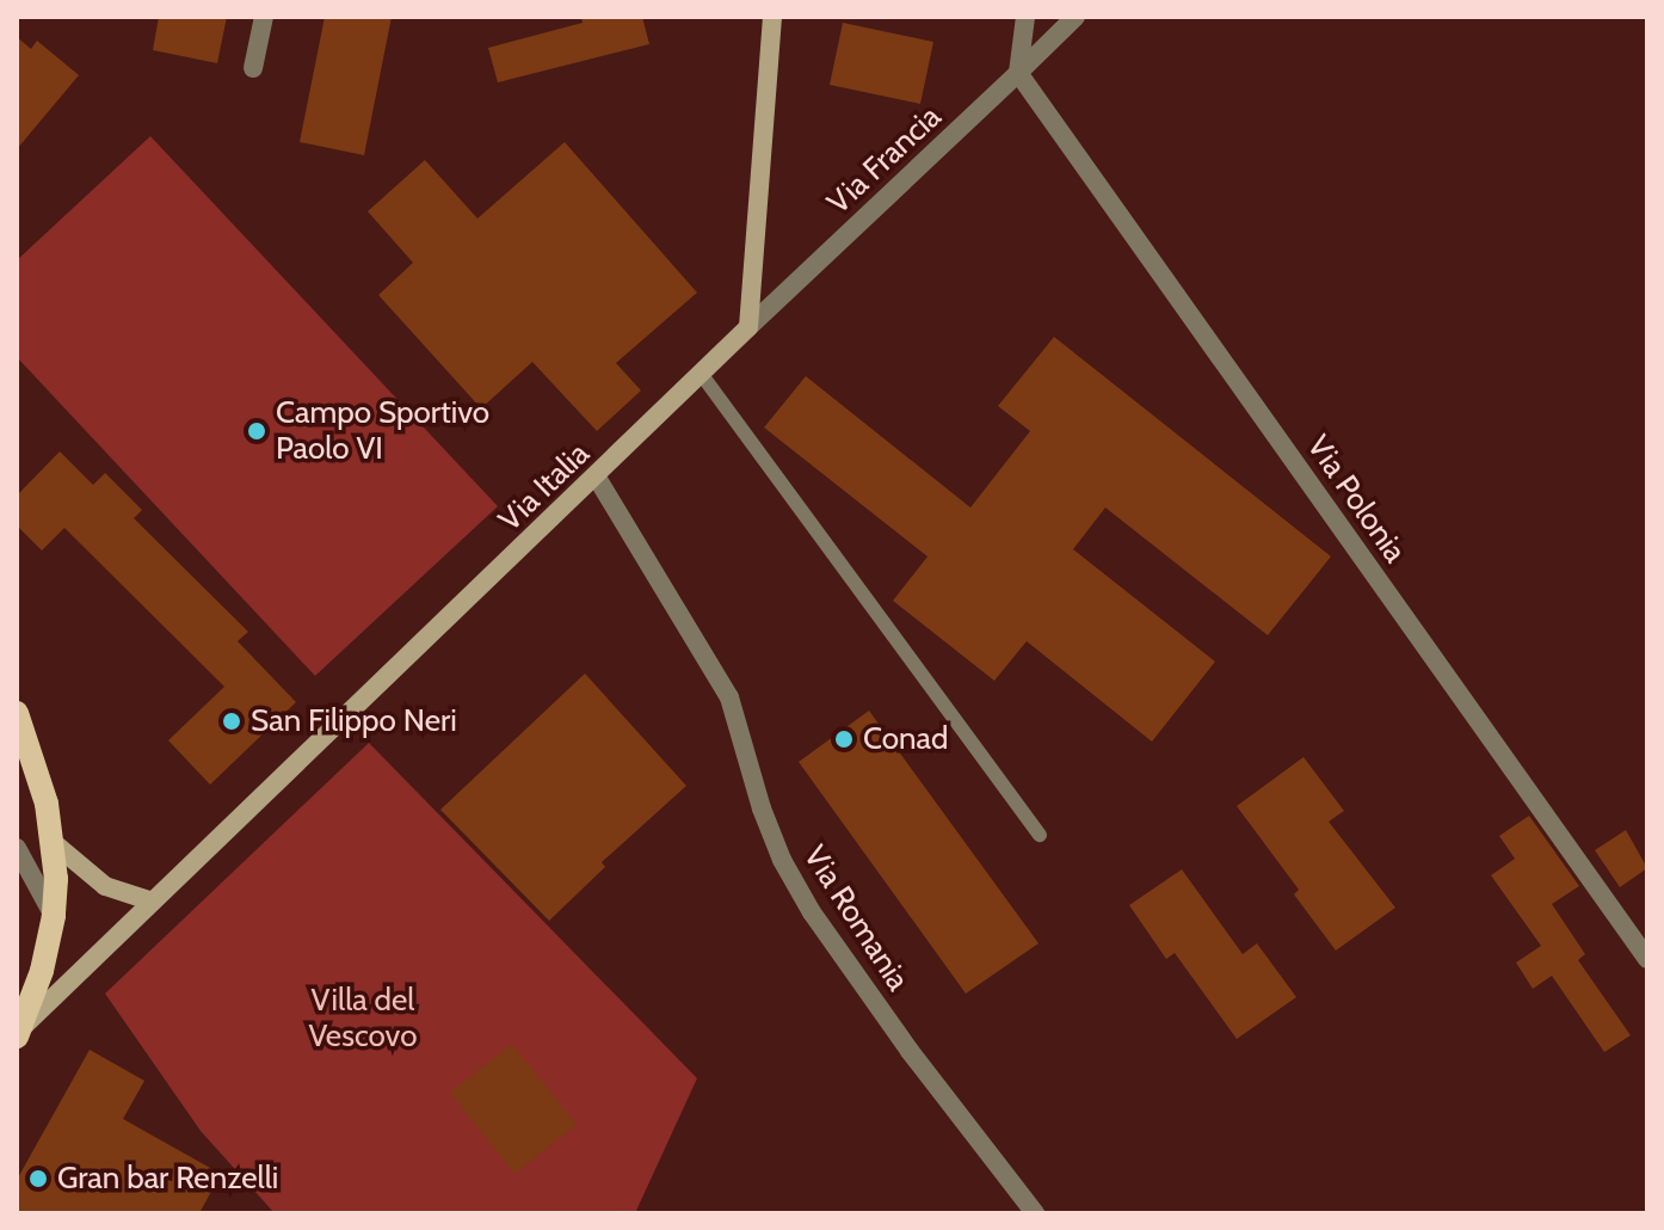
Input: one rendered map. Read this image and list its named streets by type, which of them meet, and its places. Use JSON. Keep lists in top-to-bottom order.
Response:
{
  "streets": {
    "street": [
      "Via Francia",
      "Via Italia",
      "Via Polonia",
      "Via Romania"
    ]
  },
  "crossings": [
    ["Via Francia", "Via Italia"],
    ["Via Francia", "Via Polonia"],
    ["Via Italia", "Via Romania"]
  ],
  "parks": ["Villa del Vescovo"],
  "places": [
    "Campo Sportivo Paolo VI",
    "San Filippo Neri",
    "Conad",
    "Gran bar Renzelli"
  ]
}
